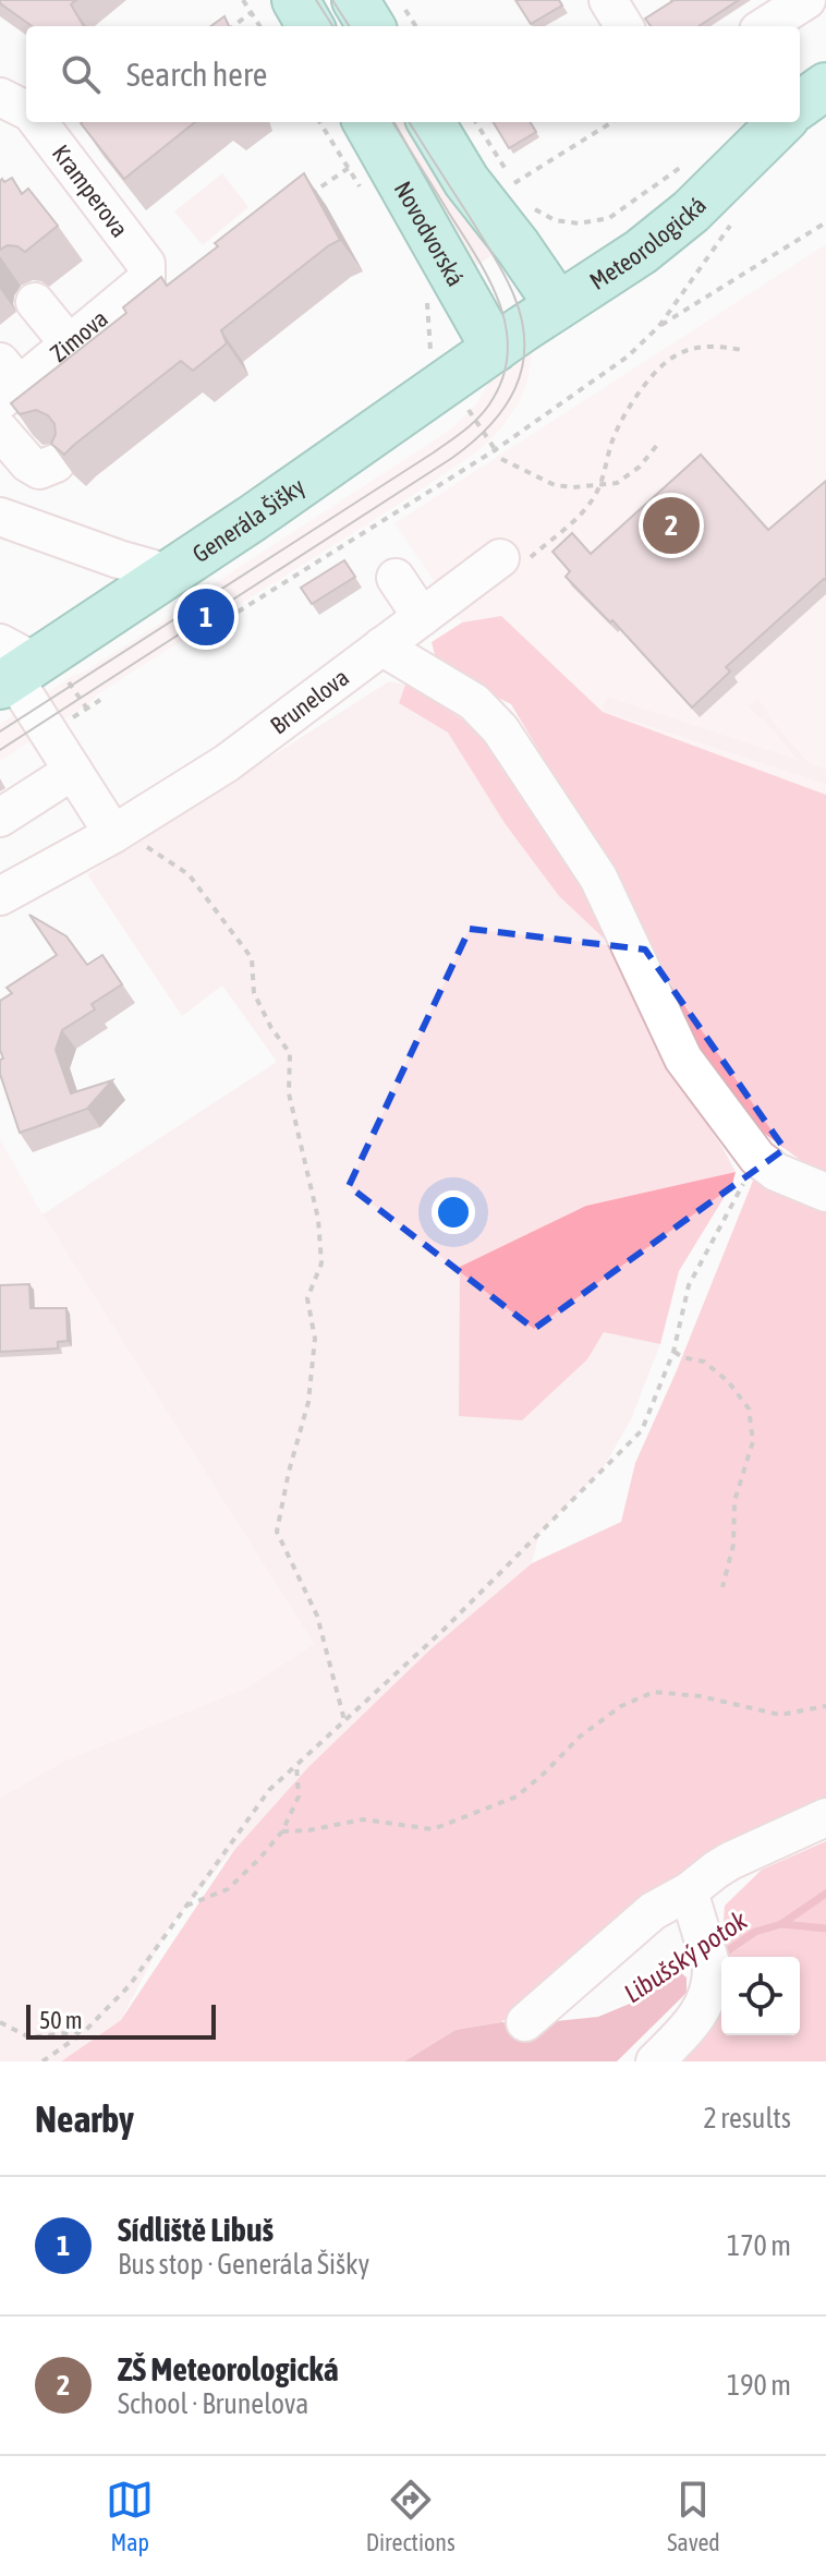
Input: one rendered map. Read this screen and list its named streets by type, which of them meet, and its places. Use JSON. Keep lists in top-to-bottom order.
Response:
{
  "streets": {
    "main road": ["Novodvorská", "Meteorologická", "Generála Šišky"],
    "street": ["Kramperova", "Zimova", "Brunelova"]
  },
  "crossings": [
    ["Kramperova", "Zimova"],
    ["Novodvorská", "Meteorologická"],
    ["Novodvorská", "Generála Šišky"],
    ["Meteorologická", "Generála Šišky"]
  ],
  "water": ["Libušský potok"],
  "scale_bar": "50 m",
  "page": {
    "search": "Search here",
    "pins": ["2", "1"],
    "scale": "50 m",
    "heading": ["Nearby", "2 results"],
    "list": [
      {
        "mark": "1",
        "name": "Sídliště Libuš",
        "note": "Bus stop · Generála Šišky",
        "value": "170 m"
      },
      {
        "mark": "2",
        "name": "ZŠ Meteorologická",
        "note": "School · Brunelova",
        "value": "190 m"
      }
    ],
    "nav": ["Map", "Directions", "Saved"]
  }
}
